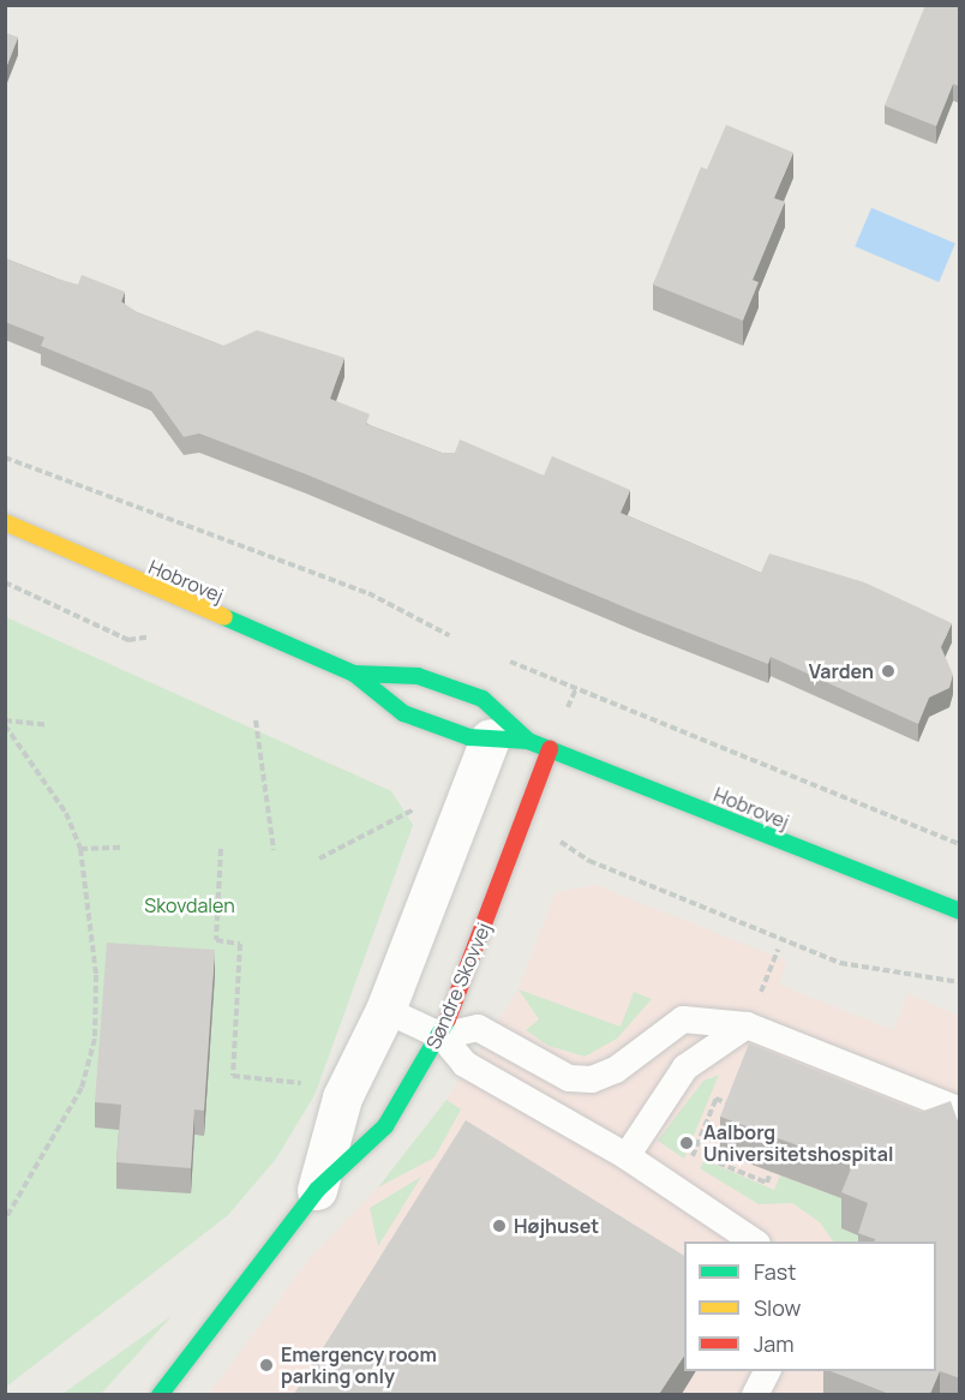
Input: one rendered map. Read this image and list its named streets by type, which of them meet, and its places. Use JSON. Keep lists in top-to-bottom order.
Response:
{
  "streets": {
    "main road": ["Hobrovej", "Søndre Skovvej"]
  },
  "crossings": [
    ["Hobrovej", "Søndre Skovvej"]
  ],
  "parks": ["Skovdalen"],
  "places": [
    "Varden",
    "Aalborg Universitetshospital",
    "Højhuset",
    "Emergency room parking only"
  ],
  "legend": ["Fast", "Slow", "Jam"]
}
